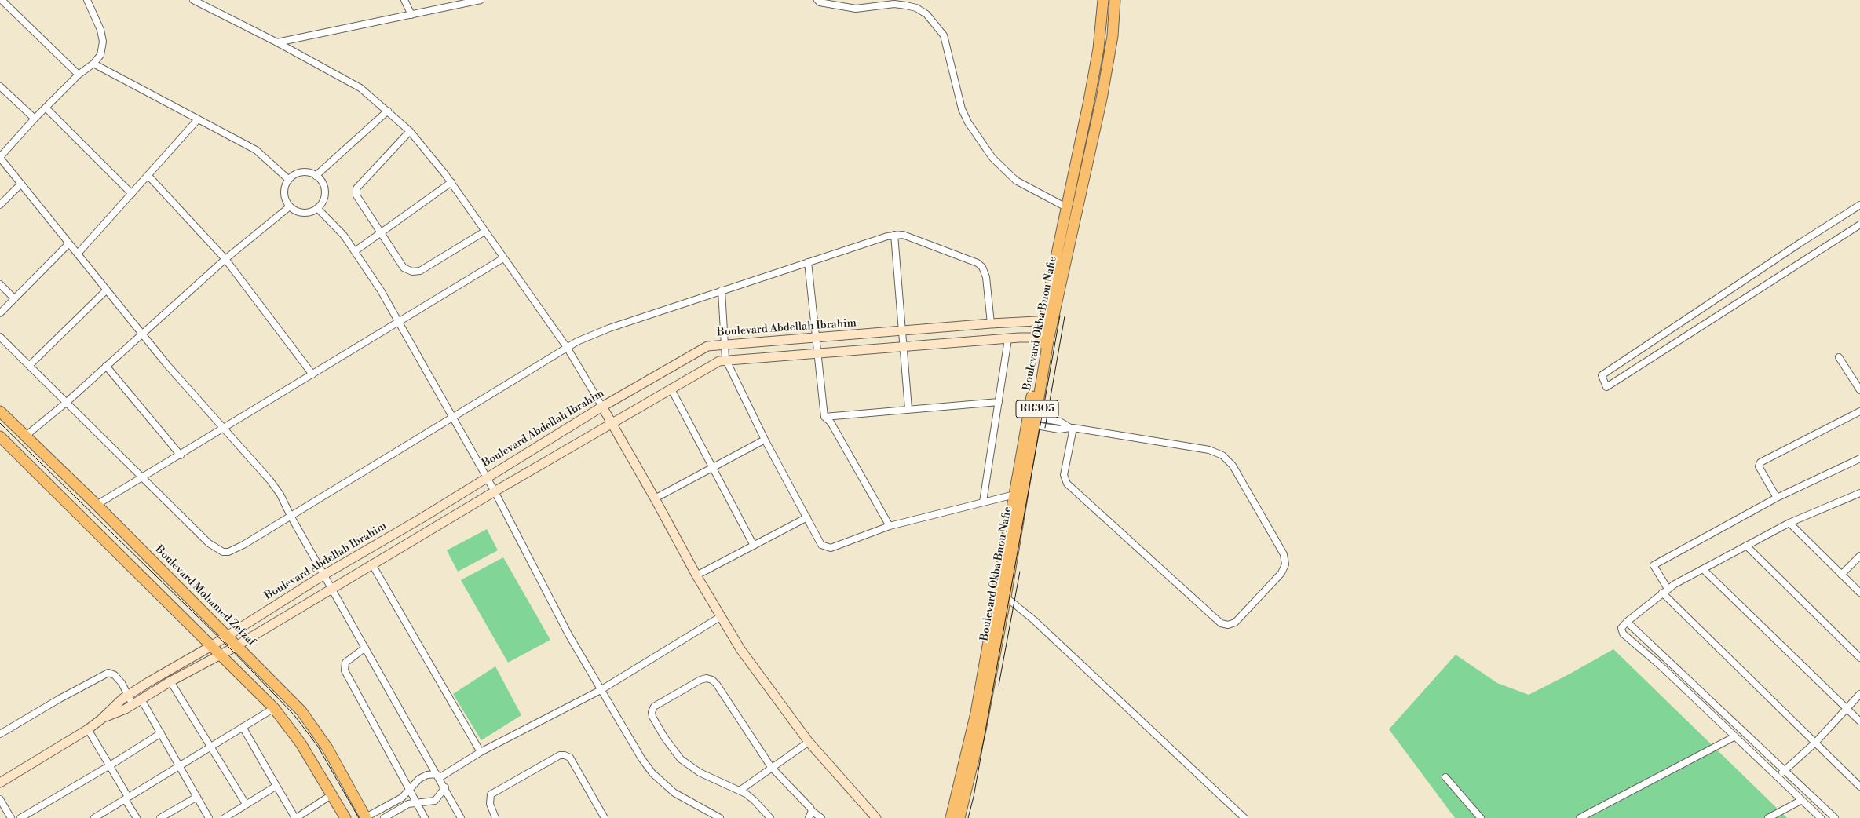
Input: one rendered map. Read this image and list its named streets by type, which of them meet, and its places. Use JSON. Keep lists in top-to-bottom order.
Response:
{
  "streets": {
    "main road": ["Boulevard Okba Bnou Nafie", "RR305", "Boulevard Mohamed Zefzaf"],
    "street": ["Boulevard Abdellah Ibrahim"]
  },
  "crossings": [
    ["Boulevard Okba Bnou Nafie", "Boulevard Abdellah Ibrahim"],
    ["Boulevard Abdellah Ibrahim", "Boulevard Mohamed Zefzaf"]
  ]
}
